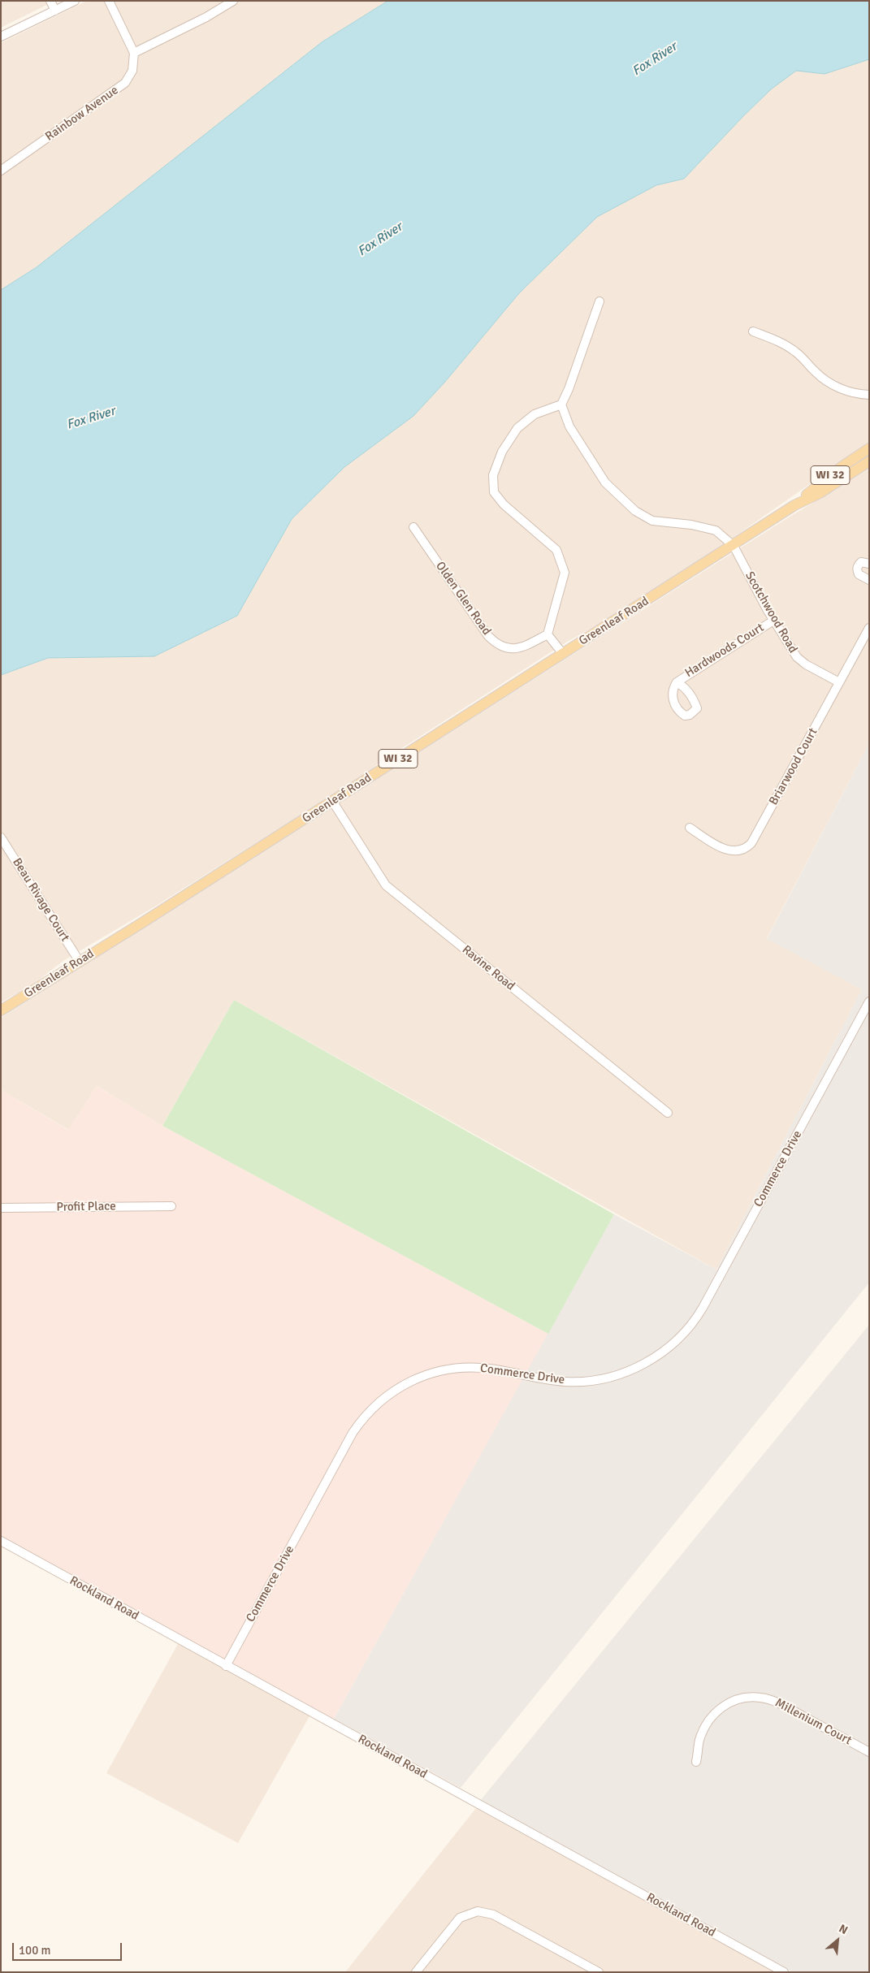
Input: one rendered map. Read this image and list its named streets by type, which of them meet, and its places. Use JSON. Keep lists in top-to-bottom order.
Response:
{
  "streets": {
    "main road": ["WI 32", "Greenleaf Road"],
    "street": [
      "Rainbow Avenue",
      "Olden Glen Road",
      "Scotchwood Road",
      "Hardwoods Court",
      "Briarwood Court",
      "Beau Rivage Court",
      "Ravine Road",
      "Commerce Drive",
      "Profit Place",
      "Rockland Road",
      "Millenium Court"
    ]
  },
  "crossings": [
    ["Scotchwood Road", "Greenleaf Road"],
    ["Scotchwood Road", "Hardwoods Court"],
    ["Scotchwood Road", "Briarwood Court"],
    ["Greenleaf Road", "Beau Rivage Court"],
    ["Greenleaf Road", "Ravine Road"],
    ["Commerce Drive", "Rockland Road"]
  ],
  "water": ["Fox River"],
  "scale_bar": "100 m",
  "north": "top right"
}
